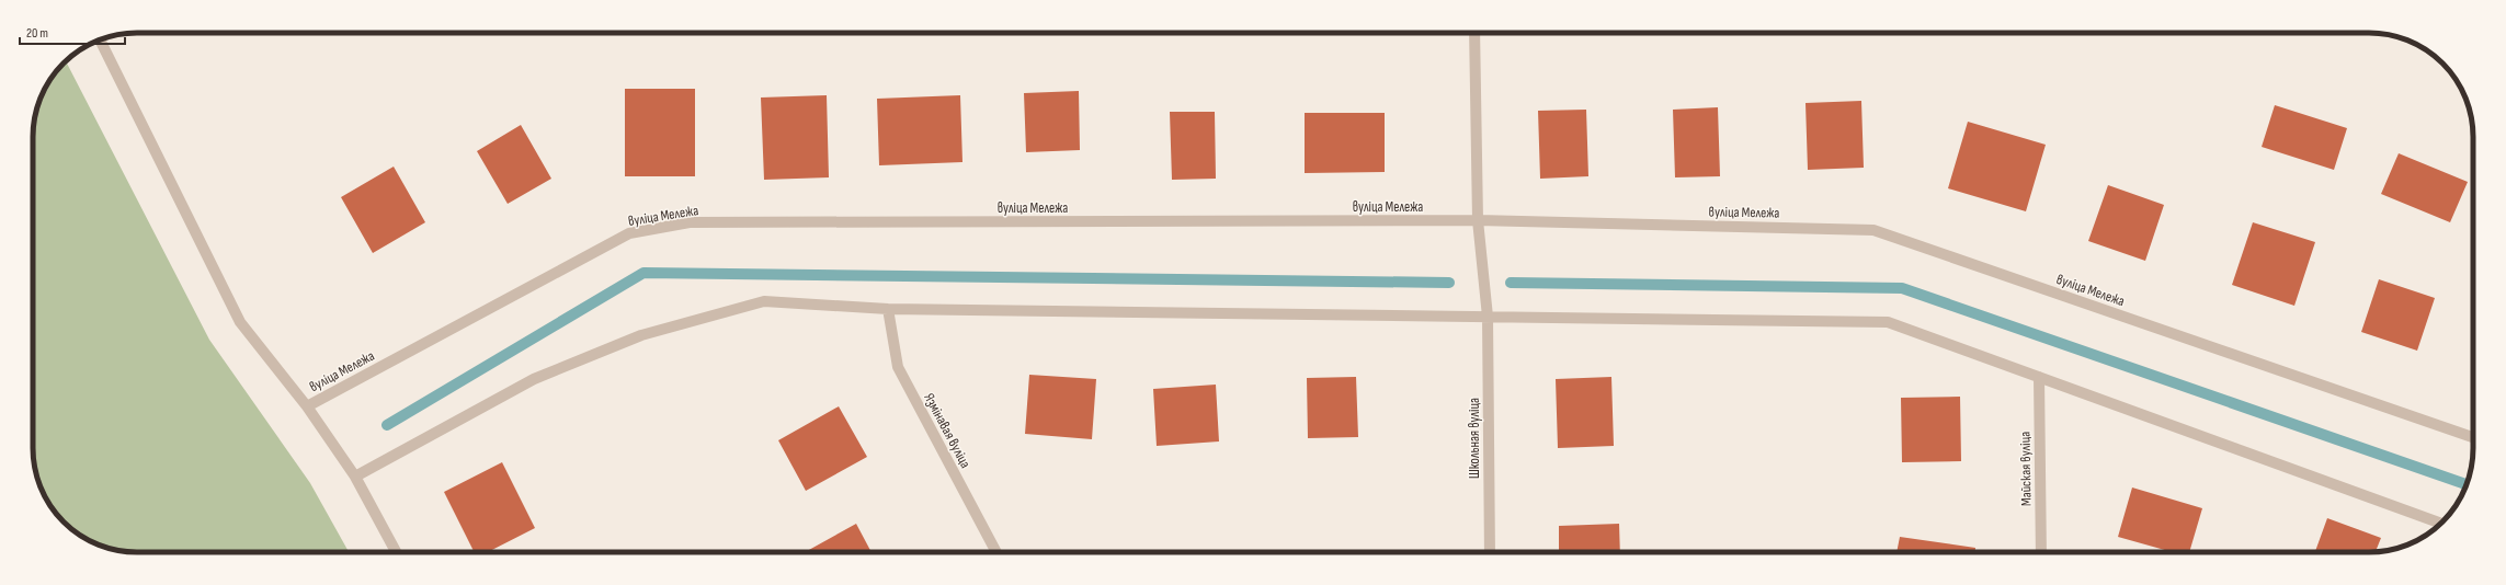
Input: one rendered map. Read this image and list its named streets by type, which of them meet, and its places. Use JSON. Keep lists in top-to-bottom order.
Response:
{
  "streets": {
    "street": [
      "вуліца Мележа",
      "Язмінавая вуліца",
      "Школьная вуліца",
      "Майская вуліца"
    ]
  },
  "crossings": [
    ["вуліца Мележа", "Школьная вуліца"]
  ],
  "scale_bar": "20 m"
}
